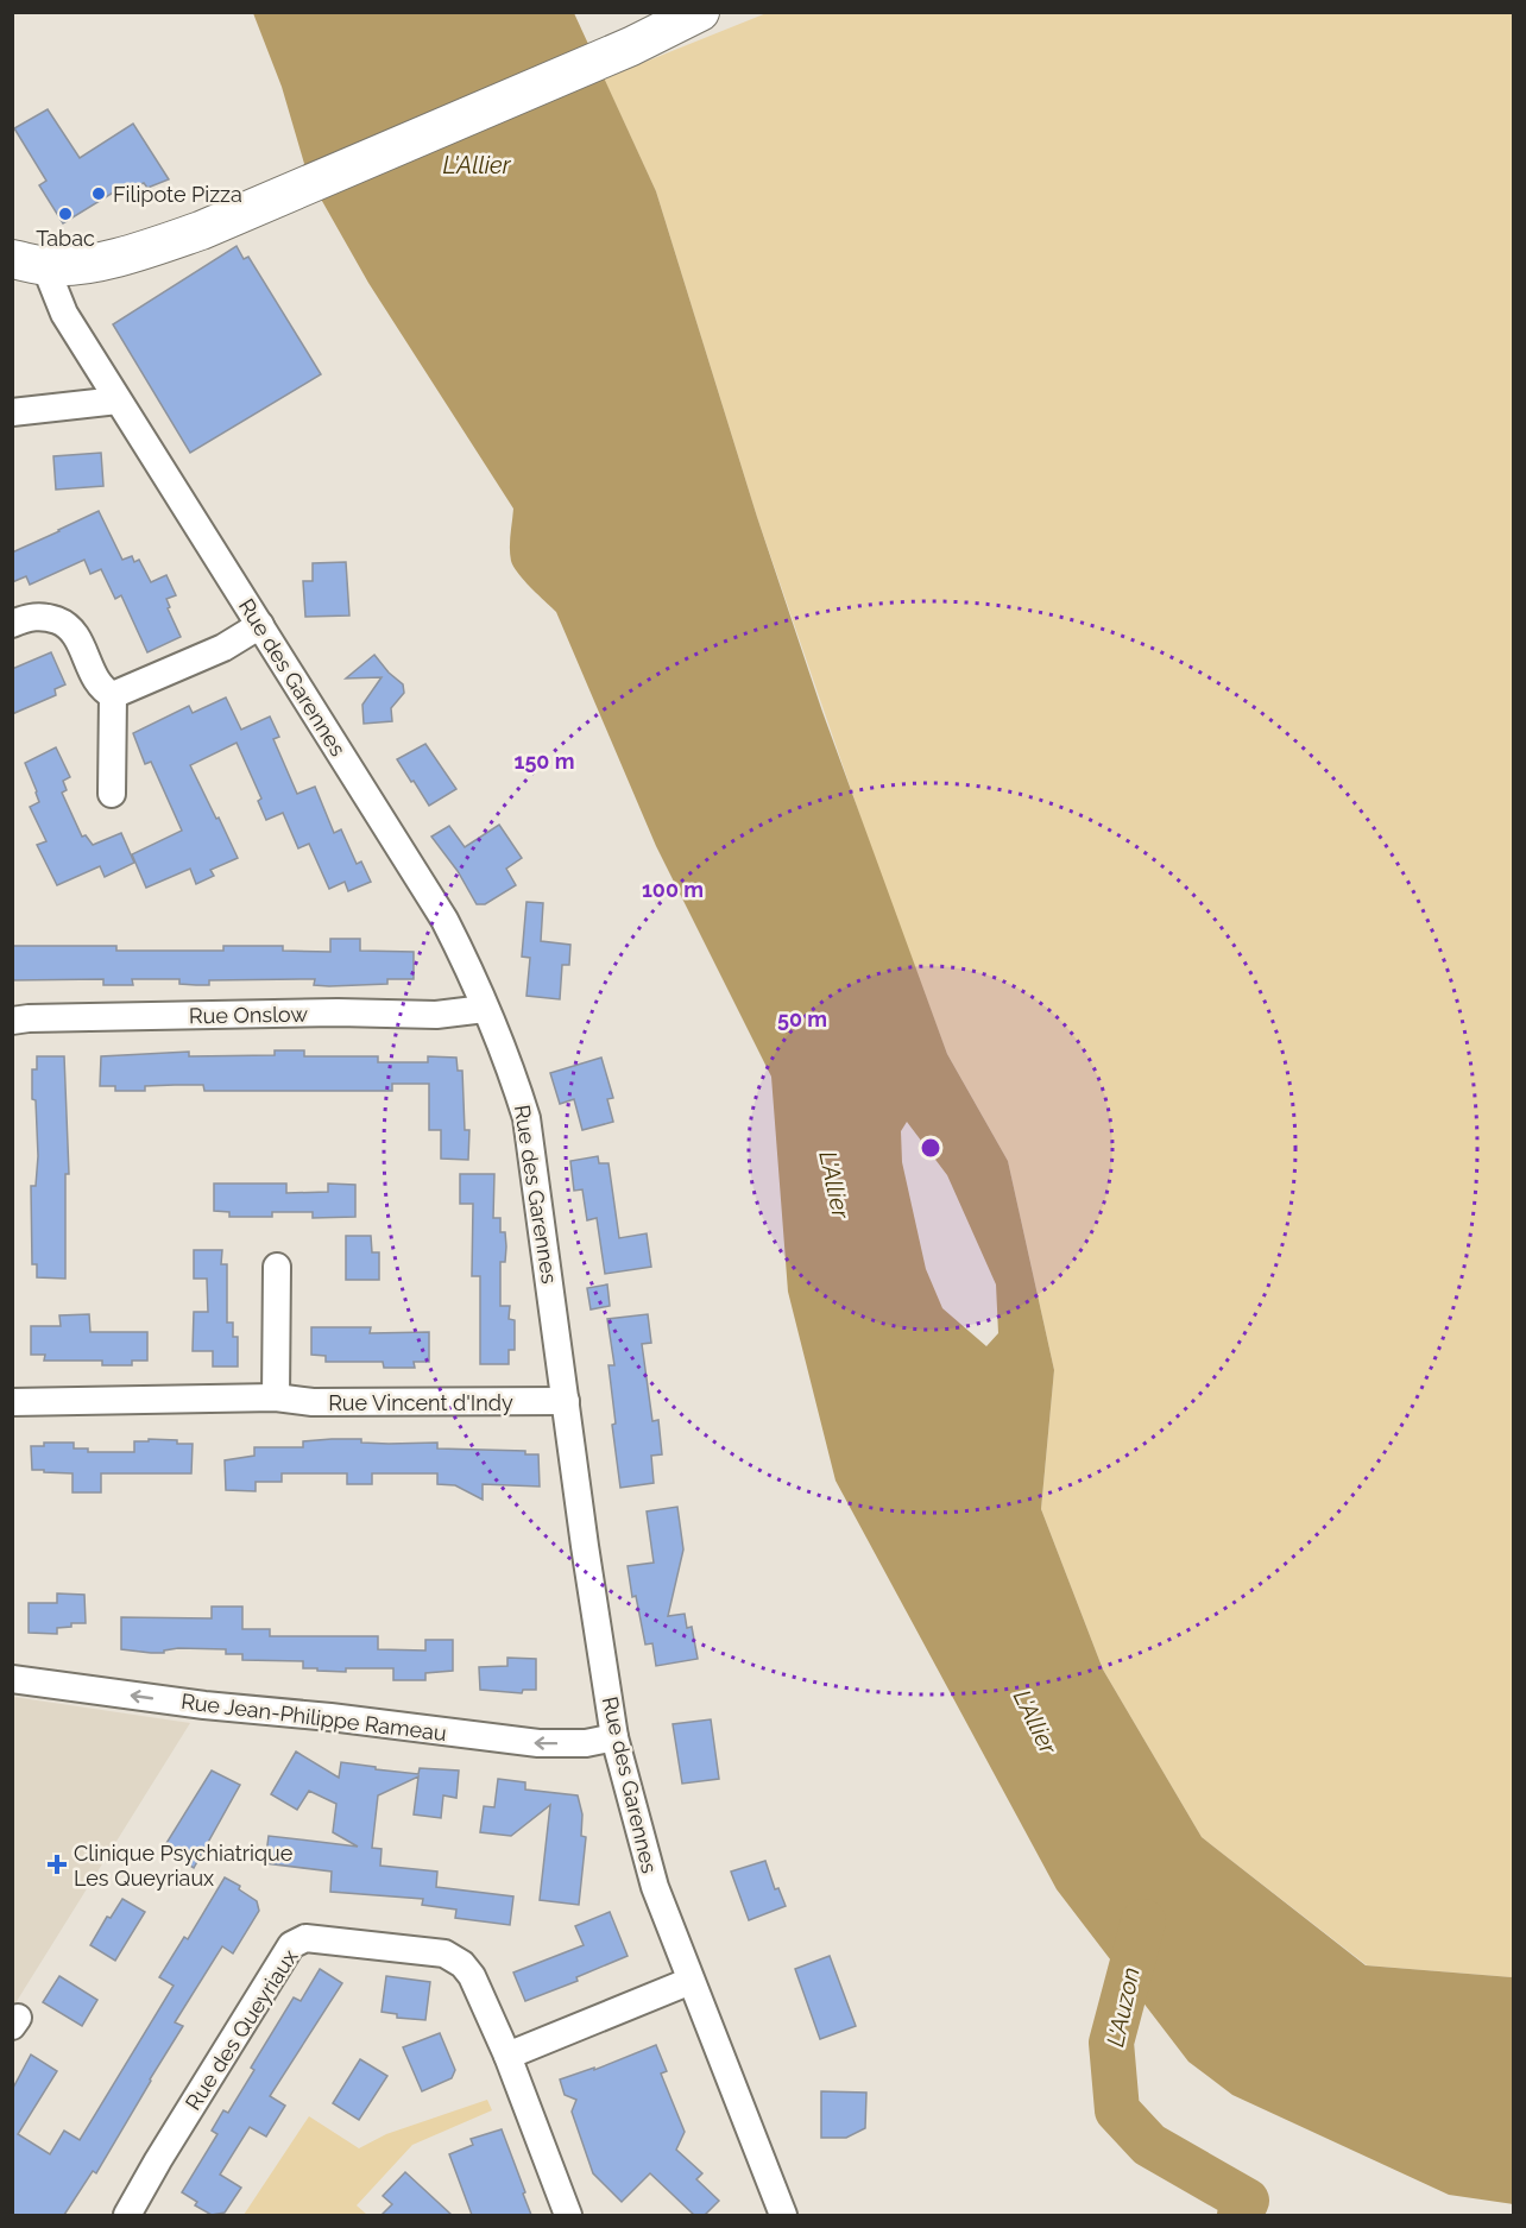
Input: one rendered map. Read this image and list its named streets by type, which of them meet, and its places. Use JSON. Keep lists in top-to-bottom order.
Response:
{
  "streets": {
    "street": [
      "Rue des Garennes",
      "Rue Onslow",
      "Rue Vincent d'Indy",
      "Rue Jean-Philippe Rameau",
      "Rue des Queyriaux"
    ]
  },
  "crossings": [
    ["Rue des Garennes", "Rue Onslow"],
    ["Rue des Garennes", "Rue Vincent d'Indy"],
    ["Rue des Garennes", "Rue Jean-Philippe Rameau"]
  ],
  "one_way": ["Rue Jean-Philippe Rameau"],
  "water": ["L'Allier", "L'Auzon"],
  "places": {
    "other": ["Filipote Pizza", "Tabac"],
    "health": ["Clinique Psychiatrique Les Queyriaux"]
  },
  "rings": ["150 m", "100 m", "50 m"]
}
